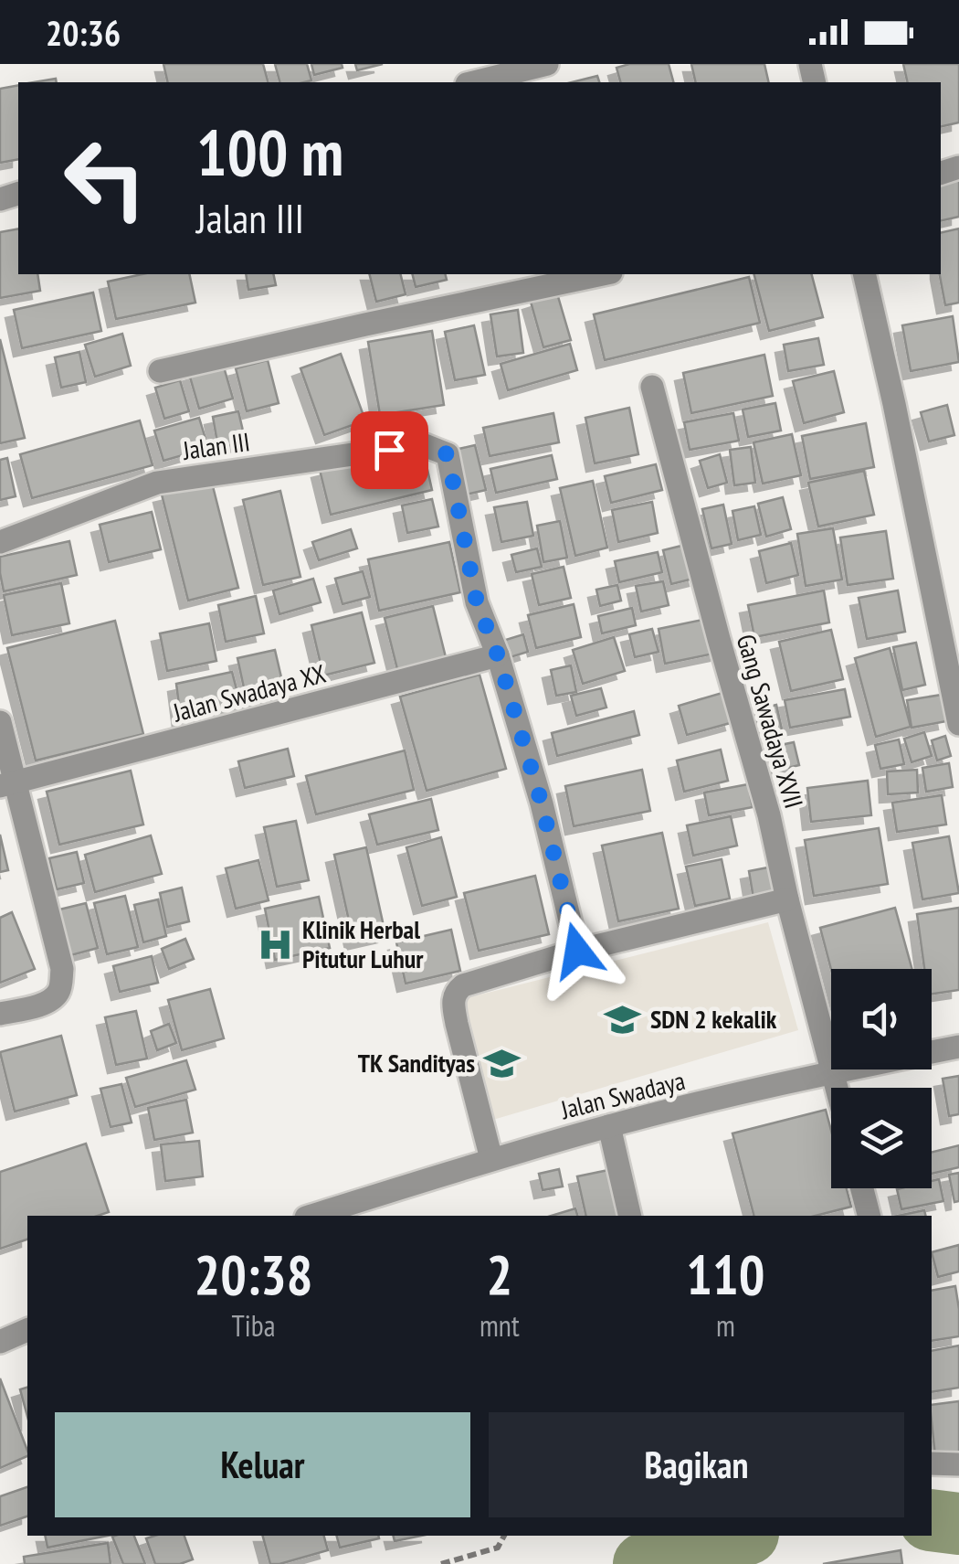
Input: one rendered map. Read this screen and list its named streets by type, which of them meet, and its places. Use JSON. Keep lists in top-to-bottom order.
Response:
{
  "streets": {
    "street": [
      "Jalan III",
      "Jalan Swadaya XX",
      "Gang Sawadaya XVII",
      "Jalan Swadaya"
    ]
  },
  "crossings": [
    ["Jalan III", "Jalan Swadaya XX"],
    ["Gang Sawadaya XVII", "Jalan Swadaya"]
  ],
  "places": {
    "hospital": ["Klinik Herbal Pitutur Luhur"],
    "school or university": ["SDN 2 kekalik", "TK Sandityas"]
  },
  "page": {
    "status": "20:36",
    "turn": ["100 m", "Jalan III"],
    "eta": [
      "20:38",
      "Tiba",
      "2",
      "mnt",
      "110",
      "m"
    ],
    "buttons": ["Keluar", "Bagikan"]
  }
}
